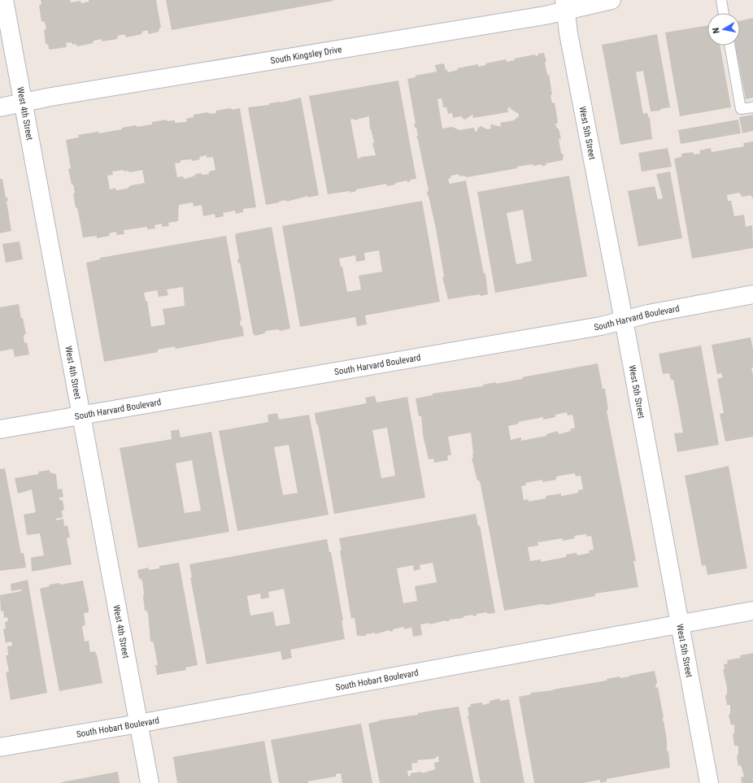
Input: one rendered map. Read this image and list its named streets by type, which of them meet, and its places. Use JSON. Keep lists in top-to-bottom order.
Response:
{
  "streets": {
    "street": [
      "South Kingsley Drive",
      "West 4th Street",
      "West 5th Street",
      "South Harvard Boulevard",
      "South Hobart Boulevard"
    ]
  },
  "crossings": [
    ["South Kingsley Drive", "West 4th Street"],
    ["South Kingsley Drive", "West 5th Street"],
    ["West 4th Street", "South Harvard Boulevard"],
    ["West 4th Street", "South Hobart Boulevard"],
    ["West 5th Street", "South Harvard Boulevard"],
    ["West 5th Street", "South Hobart Boulevard"]
  ],
  "north": "left"
}
